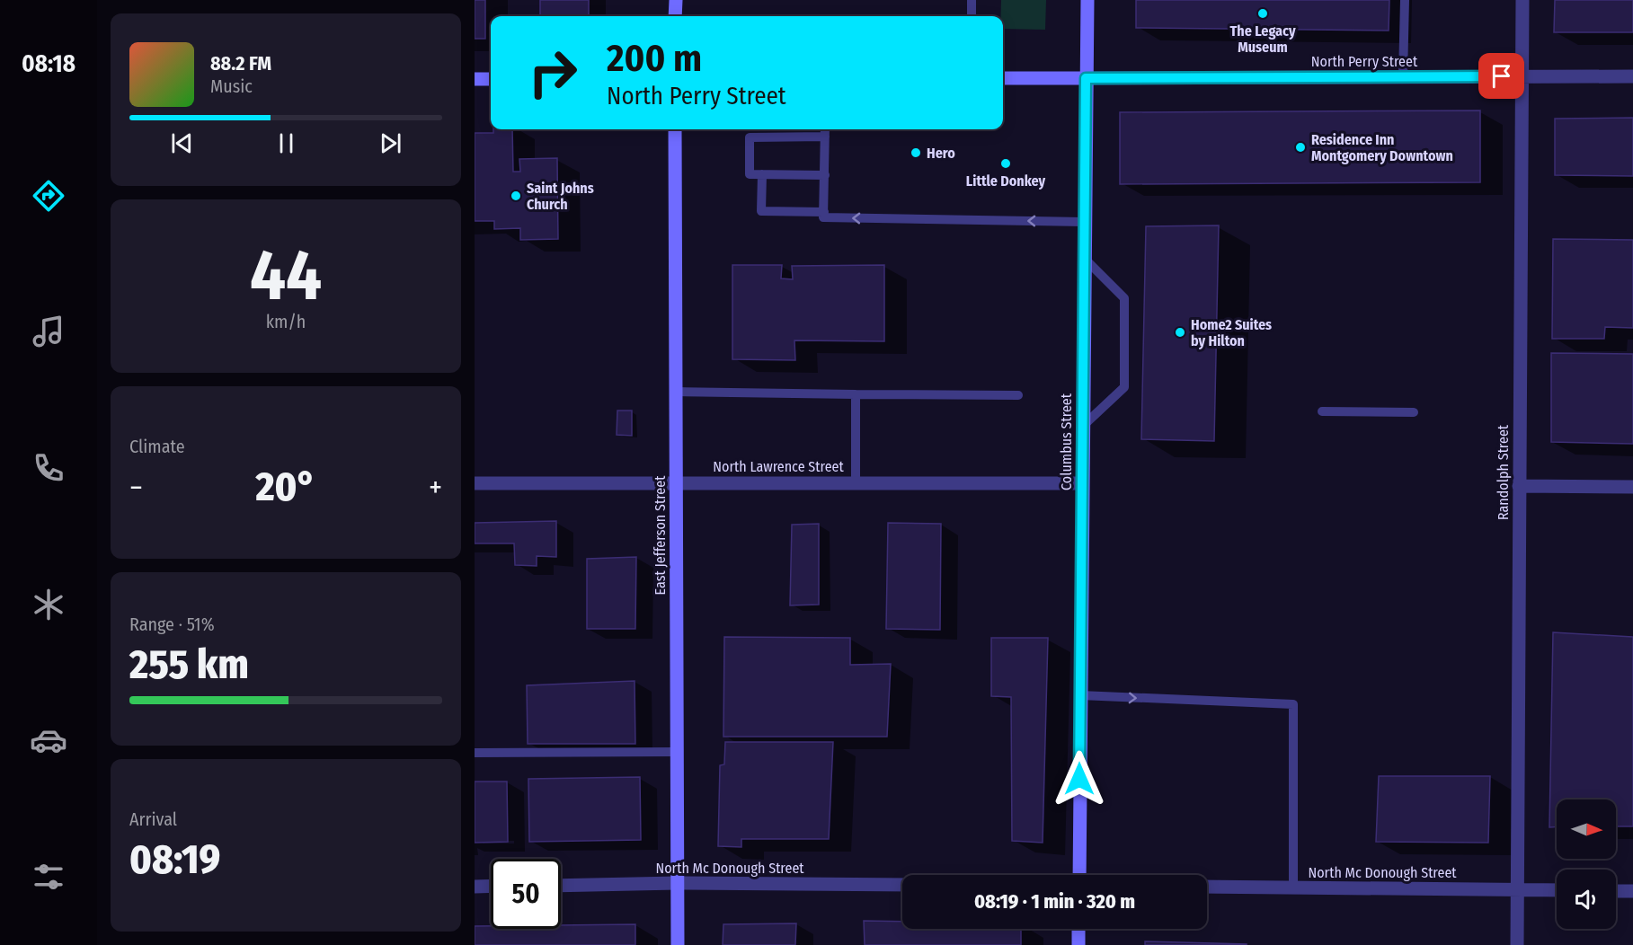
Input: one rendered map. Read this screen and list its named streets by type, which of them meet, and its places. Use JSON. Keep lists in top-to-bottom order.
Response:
{
  "streets": {
    "main road": ["North Perry Street", "Columbus Street", "East Jefferson Street"],
    "street": ["North Lawrence Street", "Randolph Street", "North Mc Donough Street"]
  },
  "crossings": [
    ["North Perry Street", "Columbus Street"],
    ["North Perry Street", "Randolph Street"],
    ["Columbus Street", "North Lawrence Street"],
    ["North Lawrence Street", "East Jefferson Street"],
    ["Randolph Street", "North Mc Donough Street"],
    ["East Jefferson Street", "North Mc Donough Street"]
  ],
  "places": [
    "The Legacy Museum",
    "Residence Inn Montgomery Downtown",
    "Hero",
    "Little Donkey",
    "Saint Johns Church",
    "Home2 Suites by Hilton"
  ],
  "north": "right",
  "page": {
    "tabs": "08:18",
    "turn": ["200 m", "North Perry Street"],
    "song": ["88.2 FM", "Music"],
    "tile": [
      ["44", "km/h"],
      "Climate",
      ["Range · 51%", "255 km"],
      ["Arrival", "08:19"]
    ],
    "heat": ["−", "20°", "+"],
    "limit": "50",
    "trip": "08:19 · 1 min · 320 m"
  }
}
